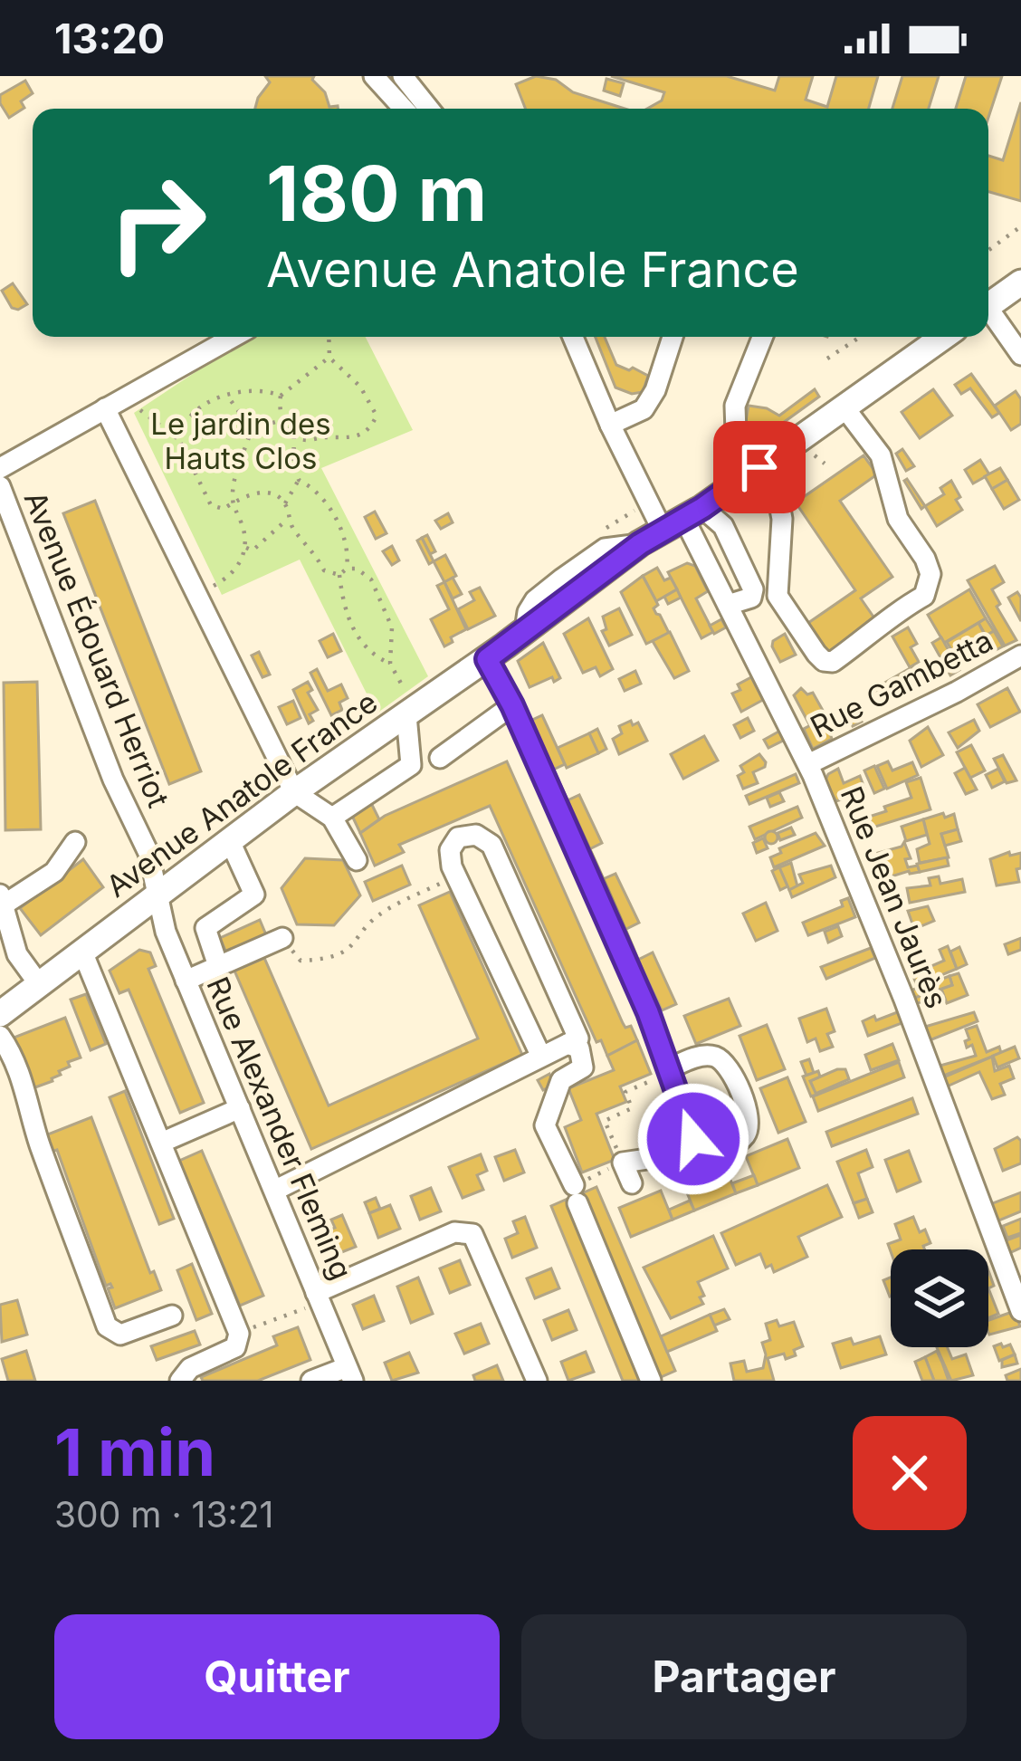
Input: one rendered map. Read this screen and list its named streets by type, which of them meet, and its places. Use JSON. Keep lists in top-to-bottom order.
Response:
{
  "streets": {
    "main road": ["Avenue Anatole France"],
    "street": [
      "Avenue Édouard Herriot",
      "Rue Gambetta",
      "Rue Jean Jaurès",
      "Rue Alexander Fleming"
    ]
  },
  "crossings": [
    ["Avenue Édouard Herriot", "Avenue Anatole France"],
    ["Avenue Édouard Herriot", "Rue Alexander Fleming"],
    ["Rue Gambetta", "Rue Jean Jaurès"],
    ["Avenue Anatole France", "Rue Jean Jaurès"],
    ["Avenue Anatole France", "Rue Alexander Fleming"]
  ],
  "parks": ["Le jardin des Hauts Clos"],
  "page": {
    "status": "13:20",
    "turn": ["180 m", "Avenue Anatole France"],
    "heading": ["1 min", "300 m · 13:21"],
    "buttons": ["Quitter", "Partager"]
  }
}
